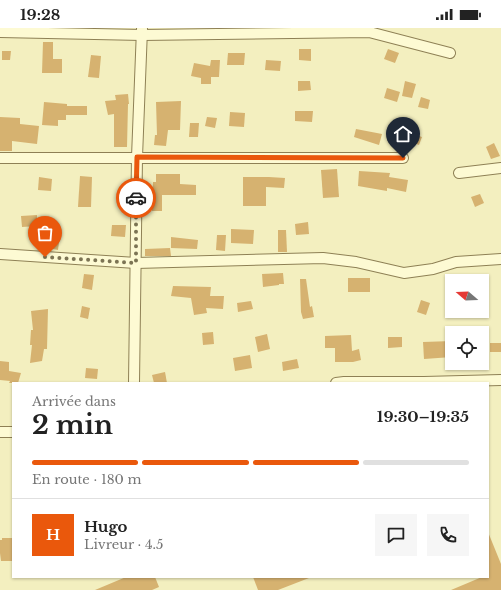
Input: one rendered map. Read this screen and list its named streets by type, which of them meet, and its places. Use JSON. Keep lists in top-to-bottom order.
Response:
{
  "north": "left",
  "page": {
    "status": "19:28",
    "heading": ["2 min", "Arrivée dans", "19:30–19:35"],
    "panel": ["Hugo", "Livreur · 4.5"],
    "bar": "En route · 180 m",
    "round": "H"
  }
}
